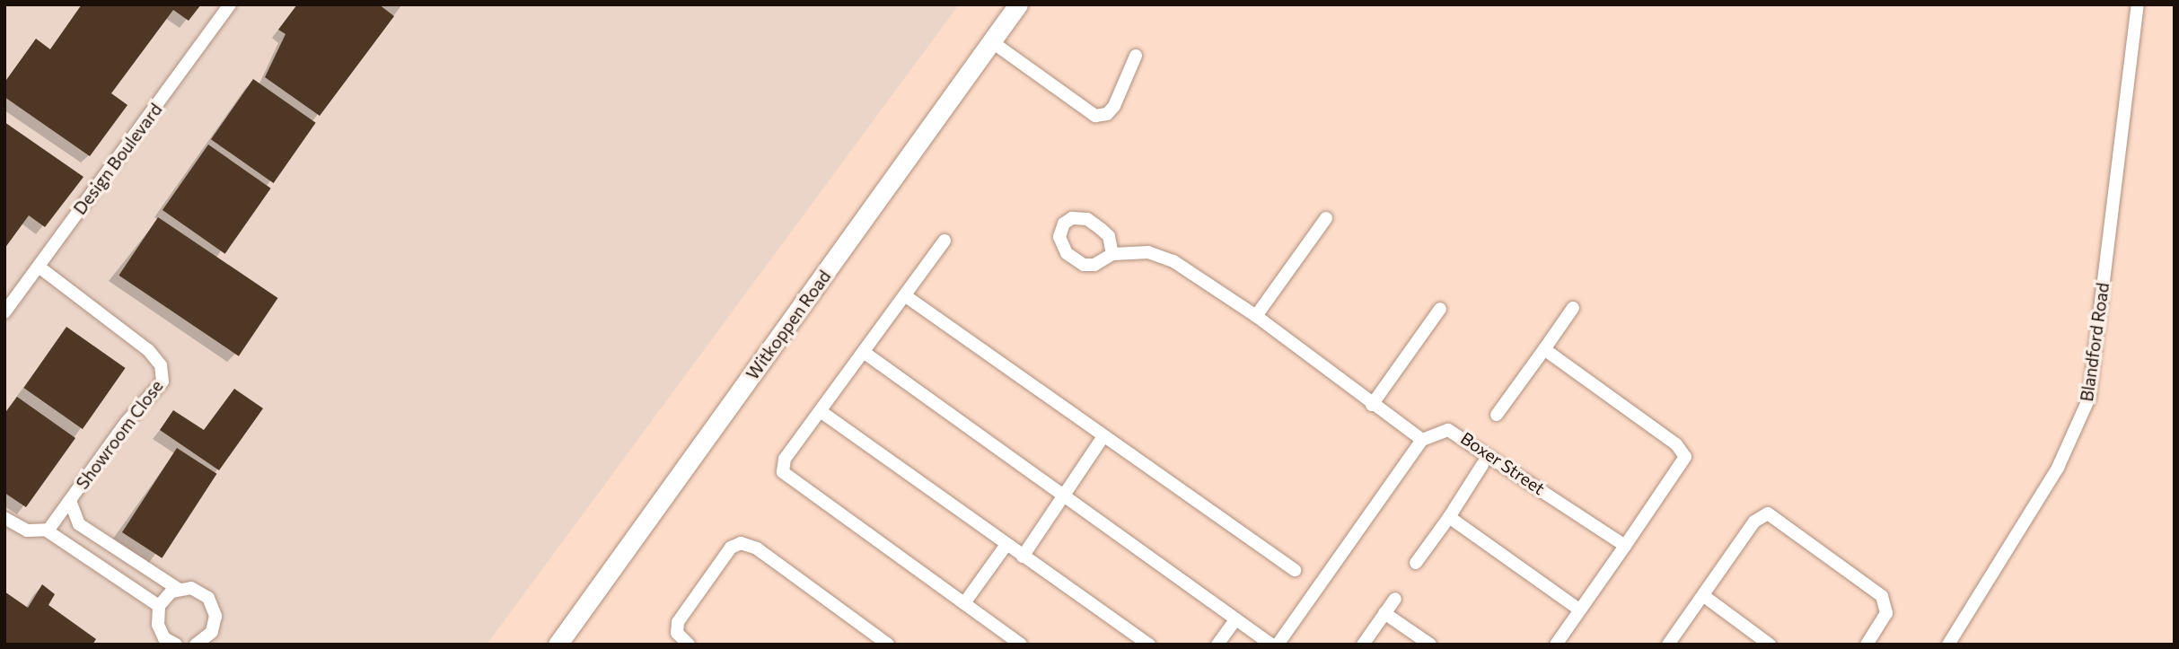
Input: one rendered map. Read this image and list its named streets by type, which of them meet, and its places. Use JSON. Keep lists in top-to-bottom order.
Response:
{
  "streets": {
    "main road": ["Witkoppen Road"],
    "street": [
      "Design Boulevard",
      "Blandford Road",
      "Showroom Close",
      "Boxer Street"
    ]
  },
  "crossings": [
    ["Design Boulevard", "Showroom Close"]
  ]
}
